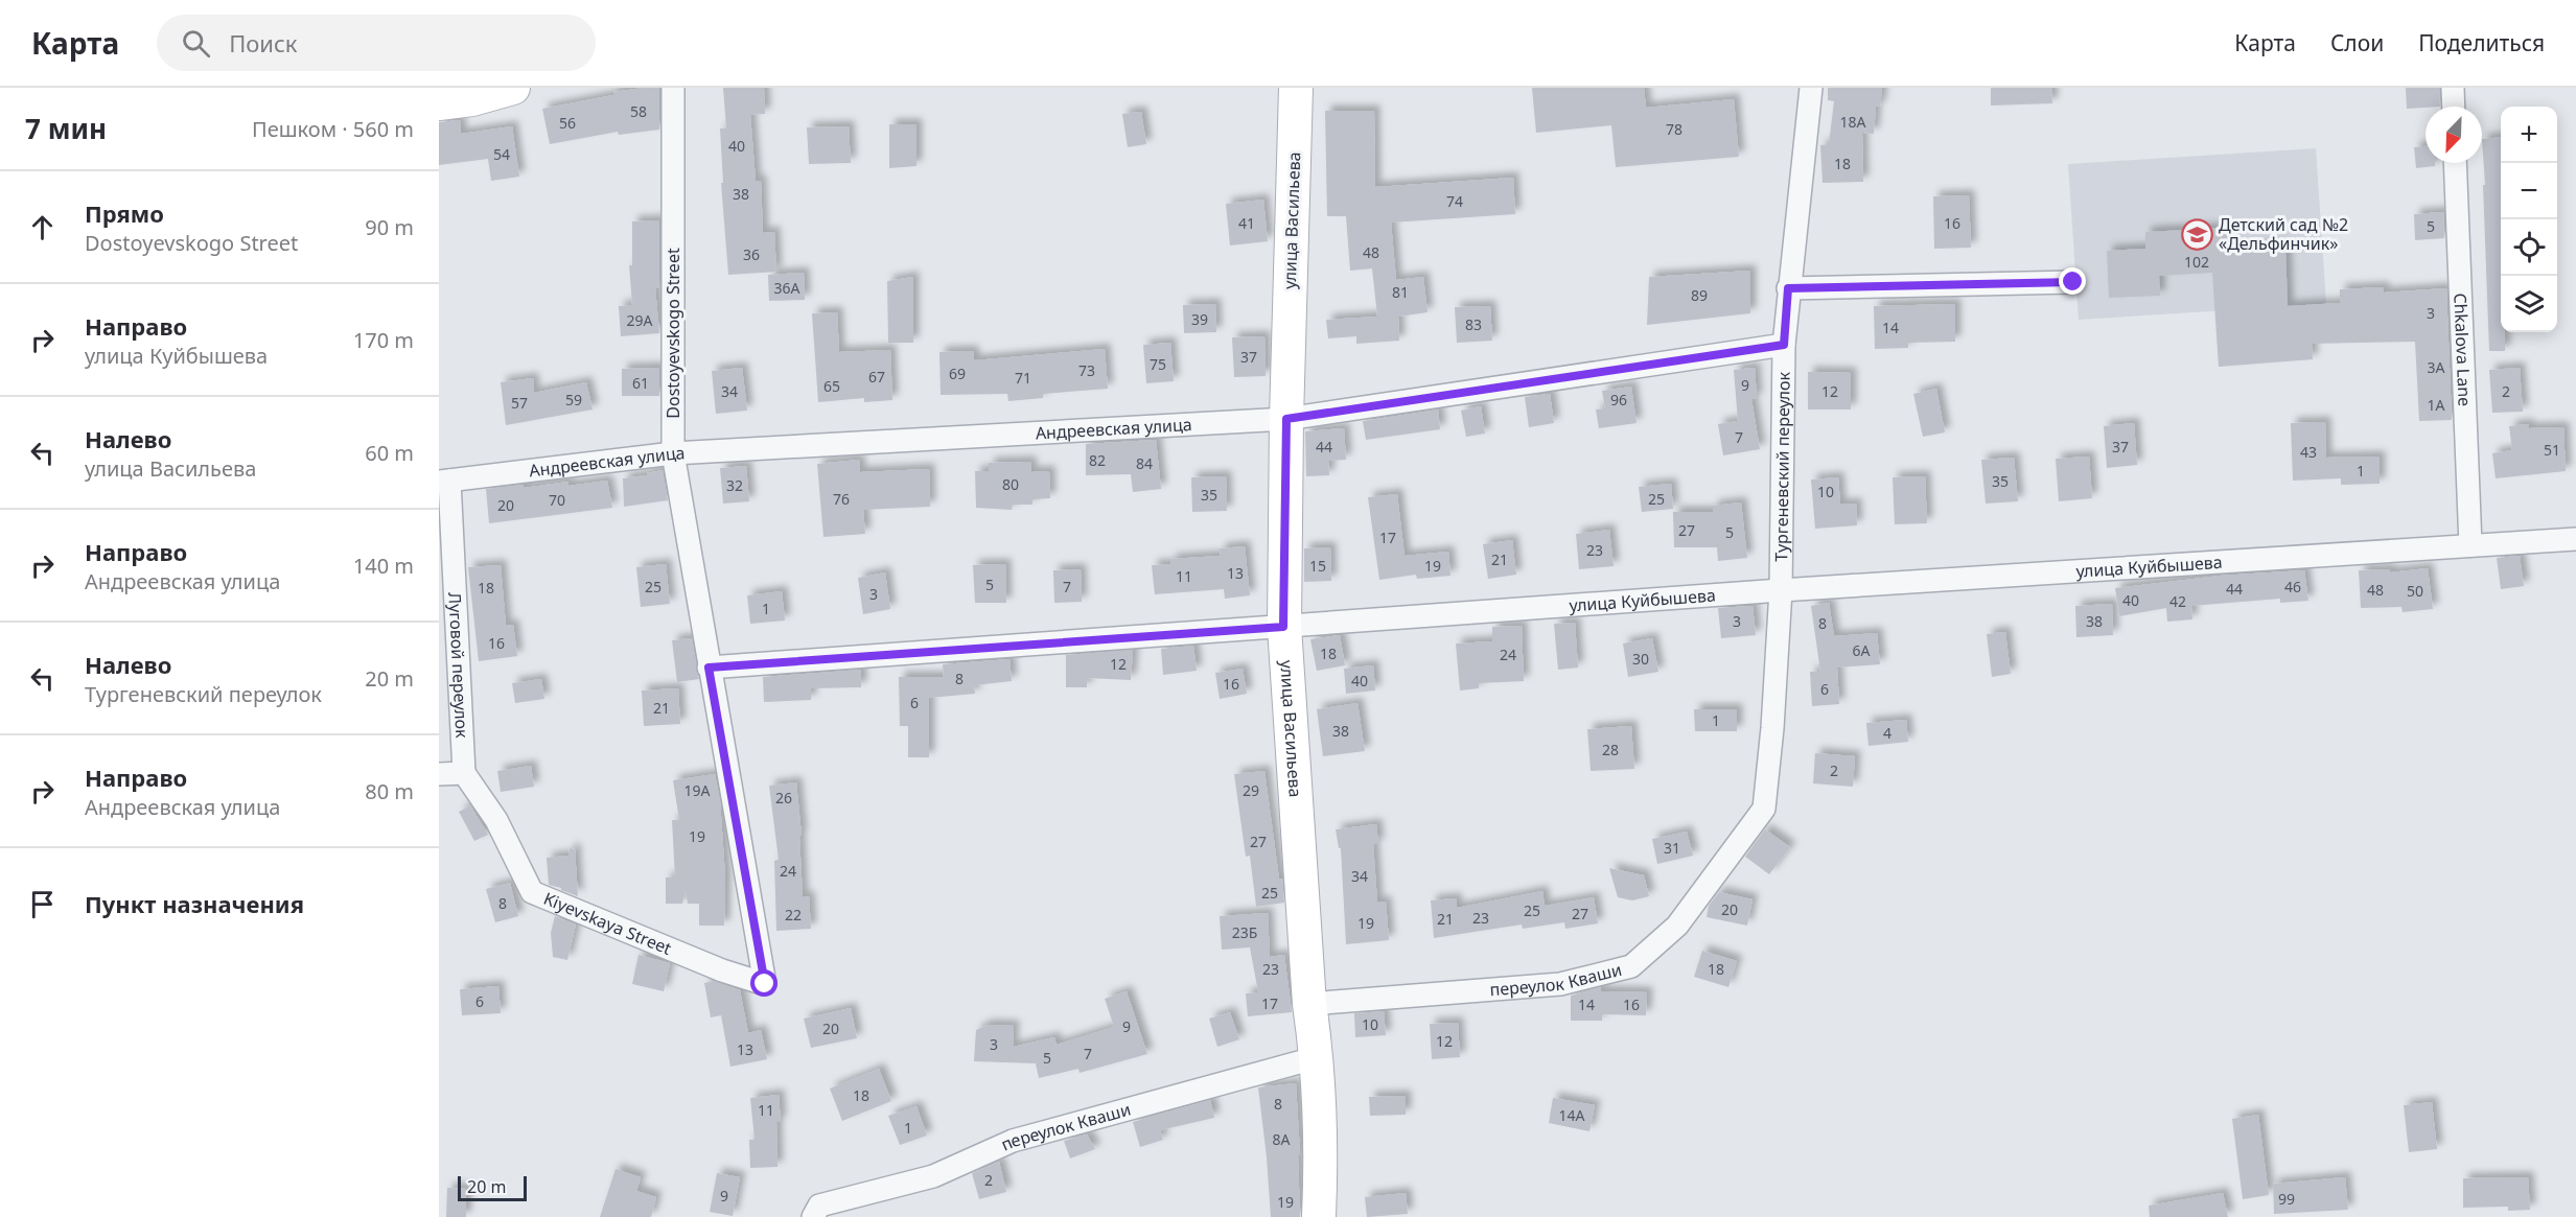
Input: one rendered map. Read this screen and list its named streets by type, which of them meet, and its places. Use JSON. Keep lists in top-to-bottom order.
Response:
{
  "streets": {
    "street": [
      "улица Васильева",
      "Dostoyevskogo Street",
      "Chkalova Lane",
      "Андреевская улица",
      "Тургеневский переулок",
      "улица Куйбышева",
      "Луговой переулок",
      "Kiyevskaya Street",
      "переулок Кваши"
    ]
  },
  "crossings": [
    ["улица Васильева", "Андреевская улица"],
    ["улица Васильева", "улица Куйбышева"],
    ["улица Васильева", "переулок Кваши"],
    ["Dostoyevskogo Street", "Андреевская улица"],
    ["Dostoyevskogo Street", "улица Куйбышева"],
    ["Dostoyevskogo Street", "Kiyevskaya Street"],
    ["Chkalova Lane", "улица Куйбышева"],
    ["Андреевская улица", "Тургеневский переулок"],
    ["Андреевская улица", "Луговой переулок"],
    ["Тургеневский переулок", "улица Куйбышева"],
    ["Тургеневский переулок", "переулок Кваши"],
    ["Луговой переулок", "Kiyevskaya Street"]
  ],
  "places": {
    "school or university": ["Детский сад №2 «Дельфинчик»"]
  },
  "house_numbers": [
    "58",
    "18А",
    "56",
    "78",
    "40",
    "54",
    "18",
    "38",
    "74",
    "41",
    "16",
    "5",
    "48",
    "36",
    "102",
    "36А",
    "81",
    "89",
    "3",
    "39",
    "29А",
    "83",
    "14",
    "37",
    "75",
    "3А",
    "73",
    "69",
    "67",
    "71",
    "61",
    "9",
    "65",
    "34",
    "12",
    "2",
    "59",
    "96",
    "57",
    "1А",
    "7",
    "44",
    "37",
    "51",
    "43",
    "82",
    "84",
    "1",
    "35",
    "80",
    "32",
    "10",
    "35",
    "76",
    "25",
    "70",
    "20",
    "27",
    "5",
    "17",
    "23",
    "21",
    "15",
    "19",
    "13",
    "11",
    "5",
    "25",
    "7",
    "46",
    "18",
    "44",
    "48",
    "50",
    "3",
    "40",
    "42",
    "1",
    "3",
    "38",
    "8",
    "16",
    "6А",
    "18",
    "24",
    "30",
    "12",
    "8",
    "40",
    "16",
    "6",
    "6",
    "21",
    "1",
    "38",
    "4",
    "28",
    "2",
    "19А",
    "29",
    "26",
    "19",
    "27",
    "31",
    "24",
    "34",
    "25",
    "8",
    "20",
    "25",
    "27",
    "22",
    "23",
    "21",
    "19",
    "23Б",
    "23",
    "18",
    "6",
    "17",
    "14",
    "16",
    "10",
    "9",
    "20",
    "12",
    "3",
    "13",
    "7",
    "5",
    "18",
    "8",
    "11",
    "14А",
    "1",
    "8А",
    "2",
    "9",
    "99",
    "19"
  ],
  "scale_bar": "20 m",
  "north": "bottom left",
  "page": {
    "header": "Карта",
    "search": "Поиск",
    "nav": ["Карта", "Слои", "Поделиться"],
    "heading": ["7 мин", "Пешком · 560 m"],
    "map_buttons": ["+", "−"],
    "list": [
      ["Прямо", "Dostoyevskogo Street", "90 m"],
      ["Направо", "улица Куйбышева", "170 m"],
      ["Налево", "улица Васильева", "60 m"],
      ["Направо", "Андреевская улица", "140 m"],
      ["Налево", "Тургеневский переулок", "20 m"],
      ["Направо", "Андреевская улица", "80 m"],
      "Пункт назначения"
    ],
    "scale": "20 m"
  }
}
